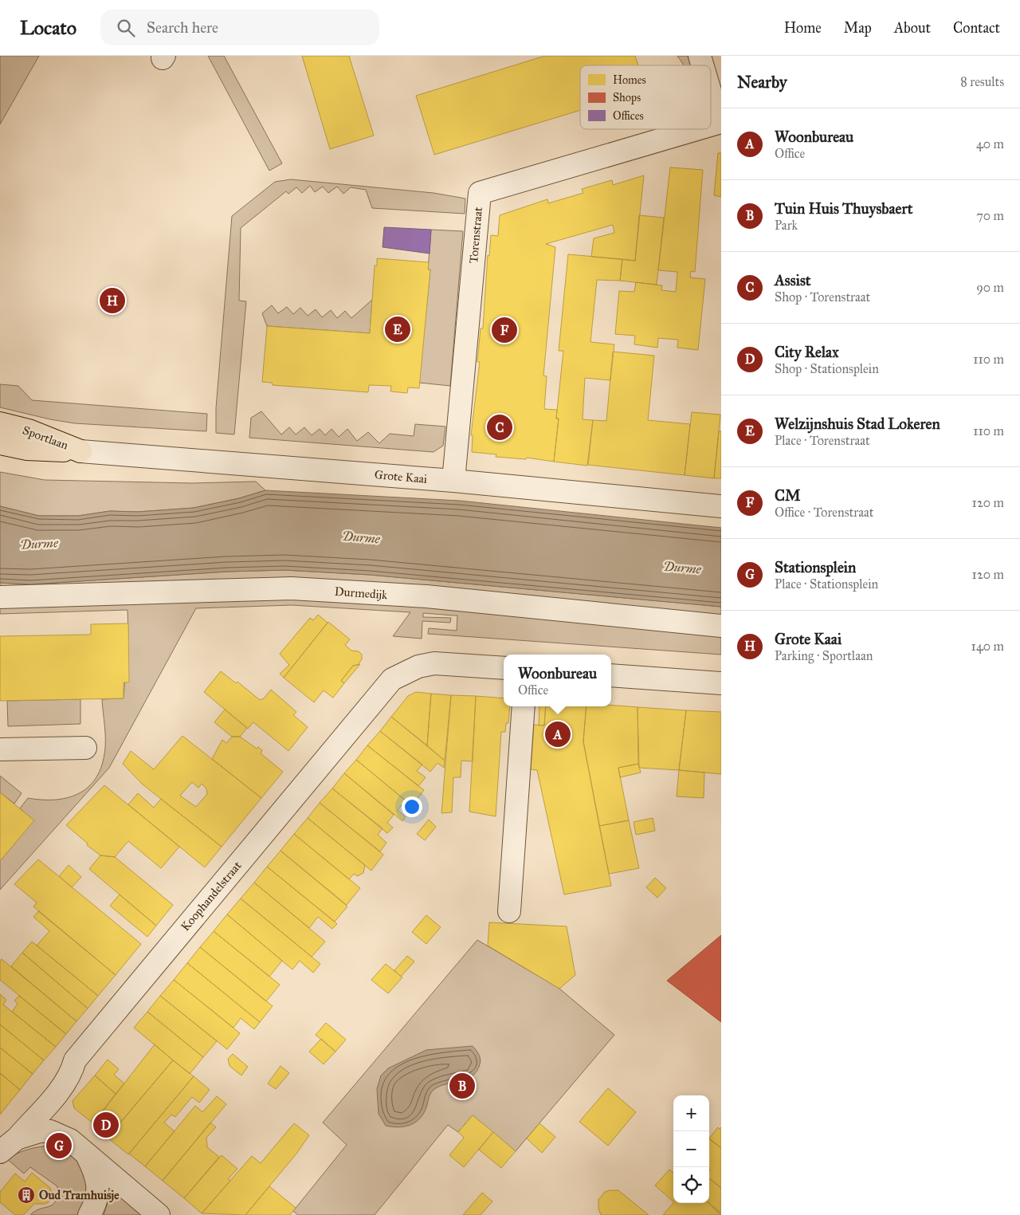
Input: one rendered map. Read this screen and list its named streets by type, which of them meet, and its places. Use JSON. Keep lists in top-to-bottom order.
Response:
{
  "streets": {
    "main road": ["Sportlaan"],
    "street": [
      "Torenstraat",
      "Grote Kaai",
      "Durmedijk",
      "Koophandelstraat"
    ]
  },
  "crossings": [
    ["Torenstraat", "Grote Kaai"],
    ["Sportlaan", "Grote Kaai"]
  ],
  "water": ["Durme"],
  "places": {
    "building": ["Oud Tramhuisje"]
  },
  "legend": ["Homes", "Shops", "Offices"],
  "page": {
    "header": "Locato",
    "search": "Search here",
    "nav": [
      "Home",
      "Map",
      "About",
      "Contact"
    ],
    "heading": ["Nearby", "8 results"],
    "list": [
      {
        "mark": "A",
        "name": "Woonbureau",
        "note": "Office",
        "value": "40 m"
      },
      {
        "mark": "B",
        "name": "Tuin Huis Thuysbaert",
        "note": "Park",
        "value": "70 m"
      },
      {
        "mark": "C",
        "name": "Assist",
        "note": "Shop · Torenstraat",
        "value": "90 m"
      },
      {
        "mark": "D",
        "name": "City Relax",
        "note": "Shop · Stationsplein",
        "value": "110 m"
      },
      {
        "mark": "E",
        "name": "Welzijnshuis Stad Lokeren",
        "note": "Place · Torenstraat",
        "value": "110 m"
      },
      {
        "mark": "F",
        "name": "CM",
        "note": "Office · Torenstraat",
        "value": "120 m"
      },
      {
        "mark": "G",
        "name": "Stationsplein",
        "note": "Place · Stationsplein",
        "value": "120 m"
      },
      {
        "mark": "H",
        "name": "Grote Kaai",
        "note": "Parking · Sportlaan",
        "value": "140 m"
      }
    ],
    "pins": [
      "H",
      "E",
      "F",
      "C",
      "A",
      "B",
      "D",
      "G"
    ],
    "popup": ["Woonbureau", "Office"],
    "map_buttons": ["+", "−"]
  }
}
